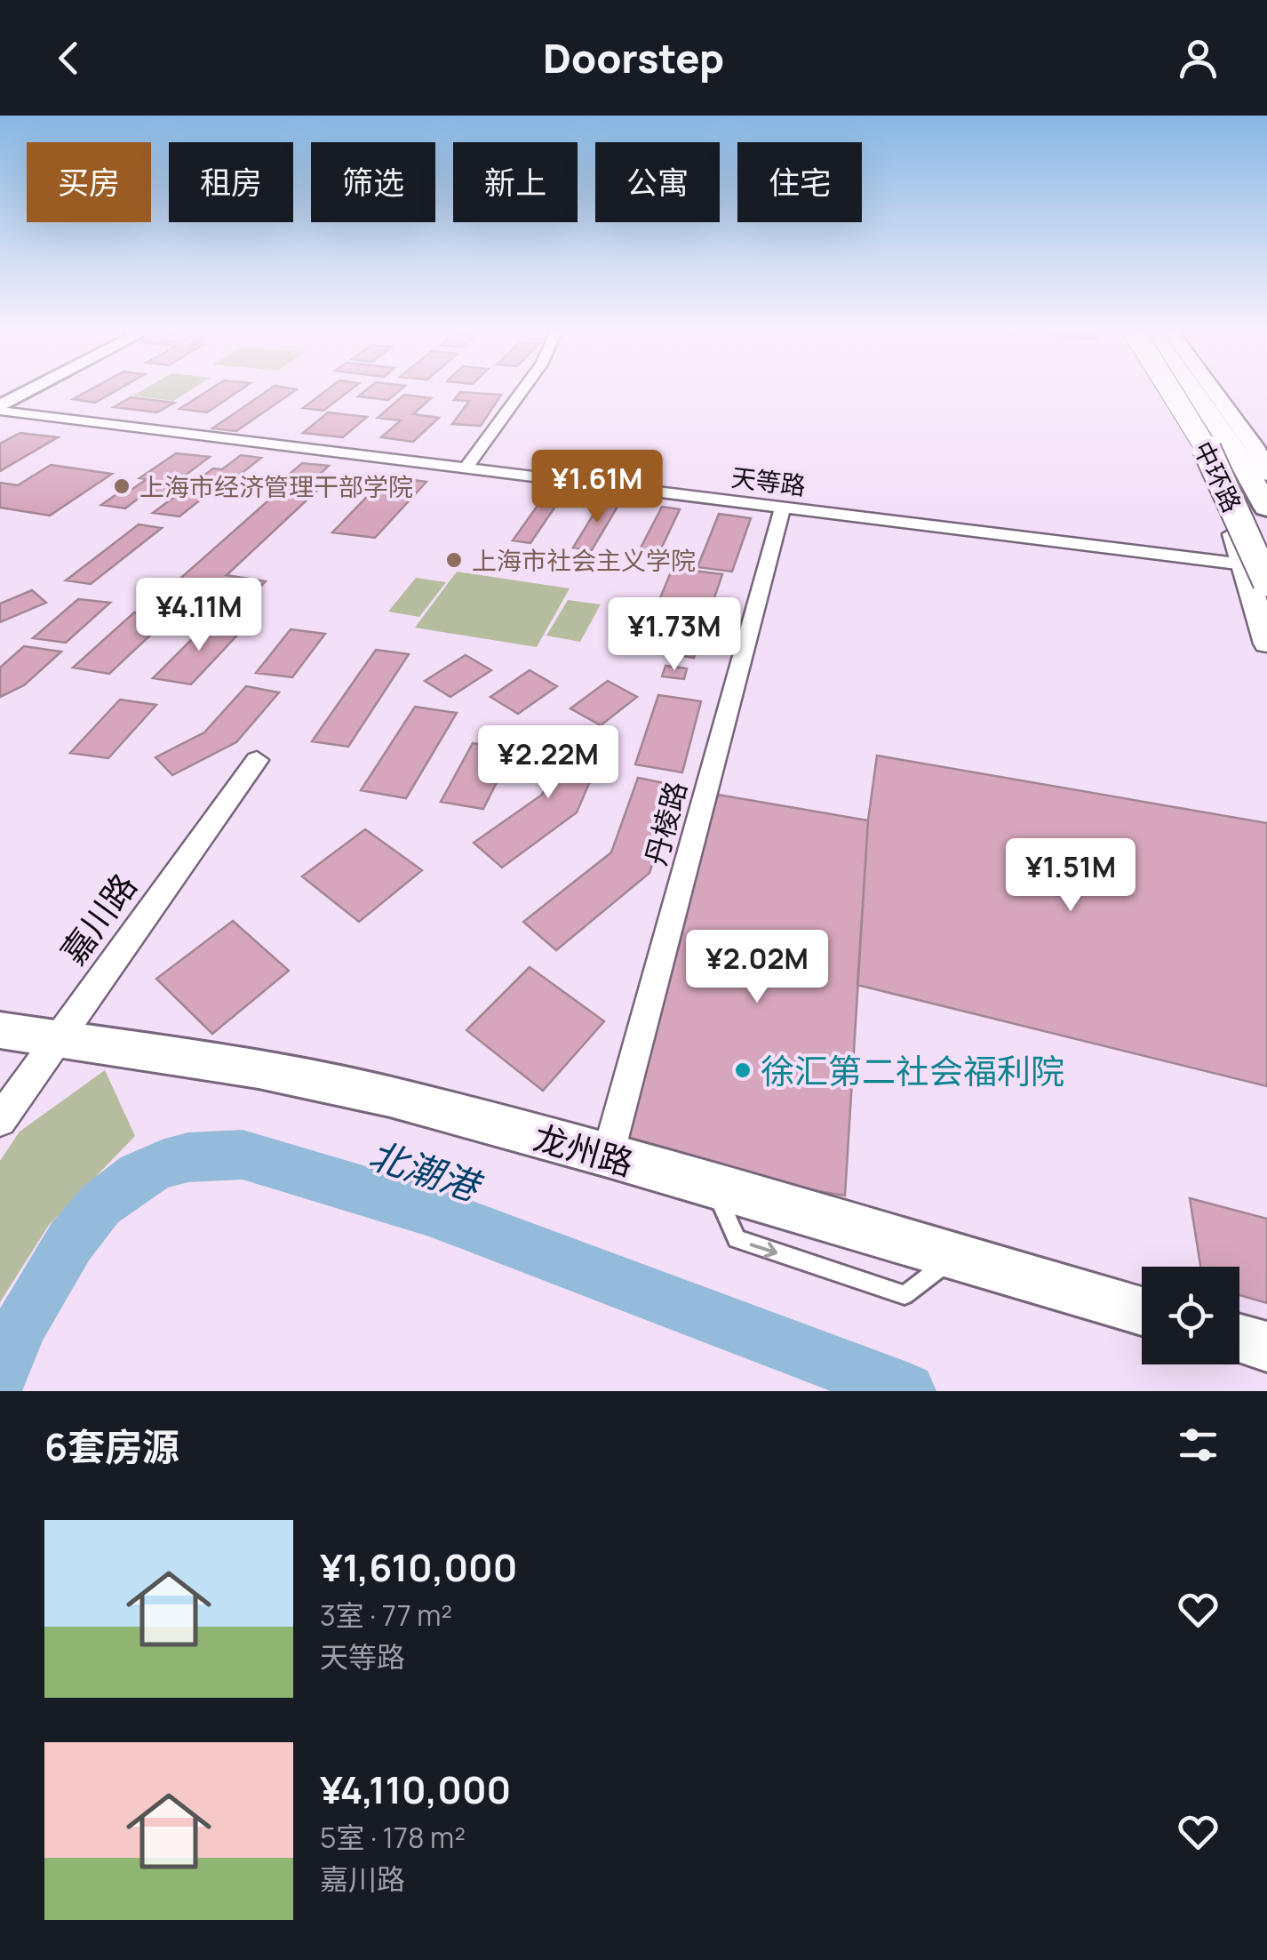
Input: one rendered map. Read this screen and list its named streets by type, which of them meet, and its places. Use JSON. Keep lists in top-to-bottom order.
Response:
{
  "streets": {
    "highway": ["中环路"],
    "street": [
      "天等路",
      "丹棱路",
      "嘉川路",
      "龙州路"
    ]
  },
  "crossings": [
    ["天等路", "丹棱路"],
    ["丹棱路", "龙州路"],
    ["嘉川路", "龙州路"]
  ],
  "water": ["北潮港"],
  "places": ["上海市经济管理干部学院", "上海市社会主义学院", "徐汇第二社会福利院"],
  "page": {
    "header": "Doorstep",
    "chip": [
      "买房",
      "租房",
      "筛选",
      "新上",
      "公寓",
      "住宅"
    ],
    "price": [
      "¥1.61M",
      "¥4.11M",
      "¥1.73M",
      "¥2.22M",
      "¥1.51M",
      "¥2.02M"
    ],
    "heading": "6套房源",
    "list": [
      {
        "name": "¥1,610,000",
        "note": "3室 · 77 m² · 天等路"
      },
      {
        "name": "¥4,110,000",
        "note": "5室 · 178 m² · 嘉川路"
      }
    ]
  }
}
